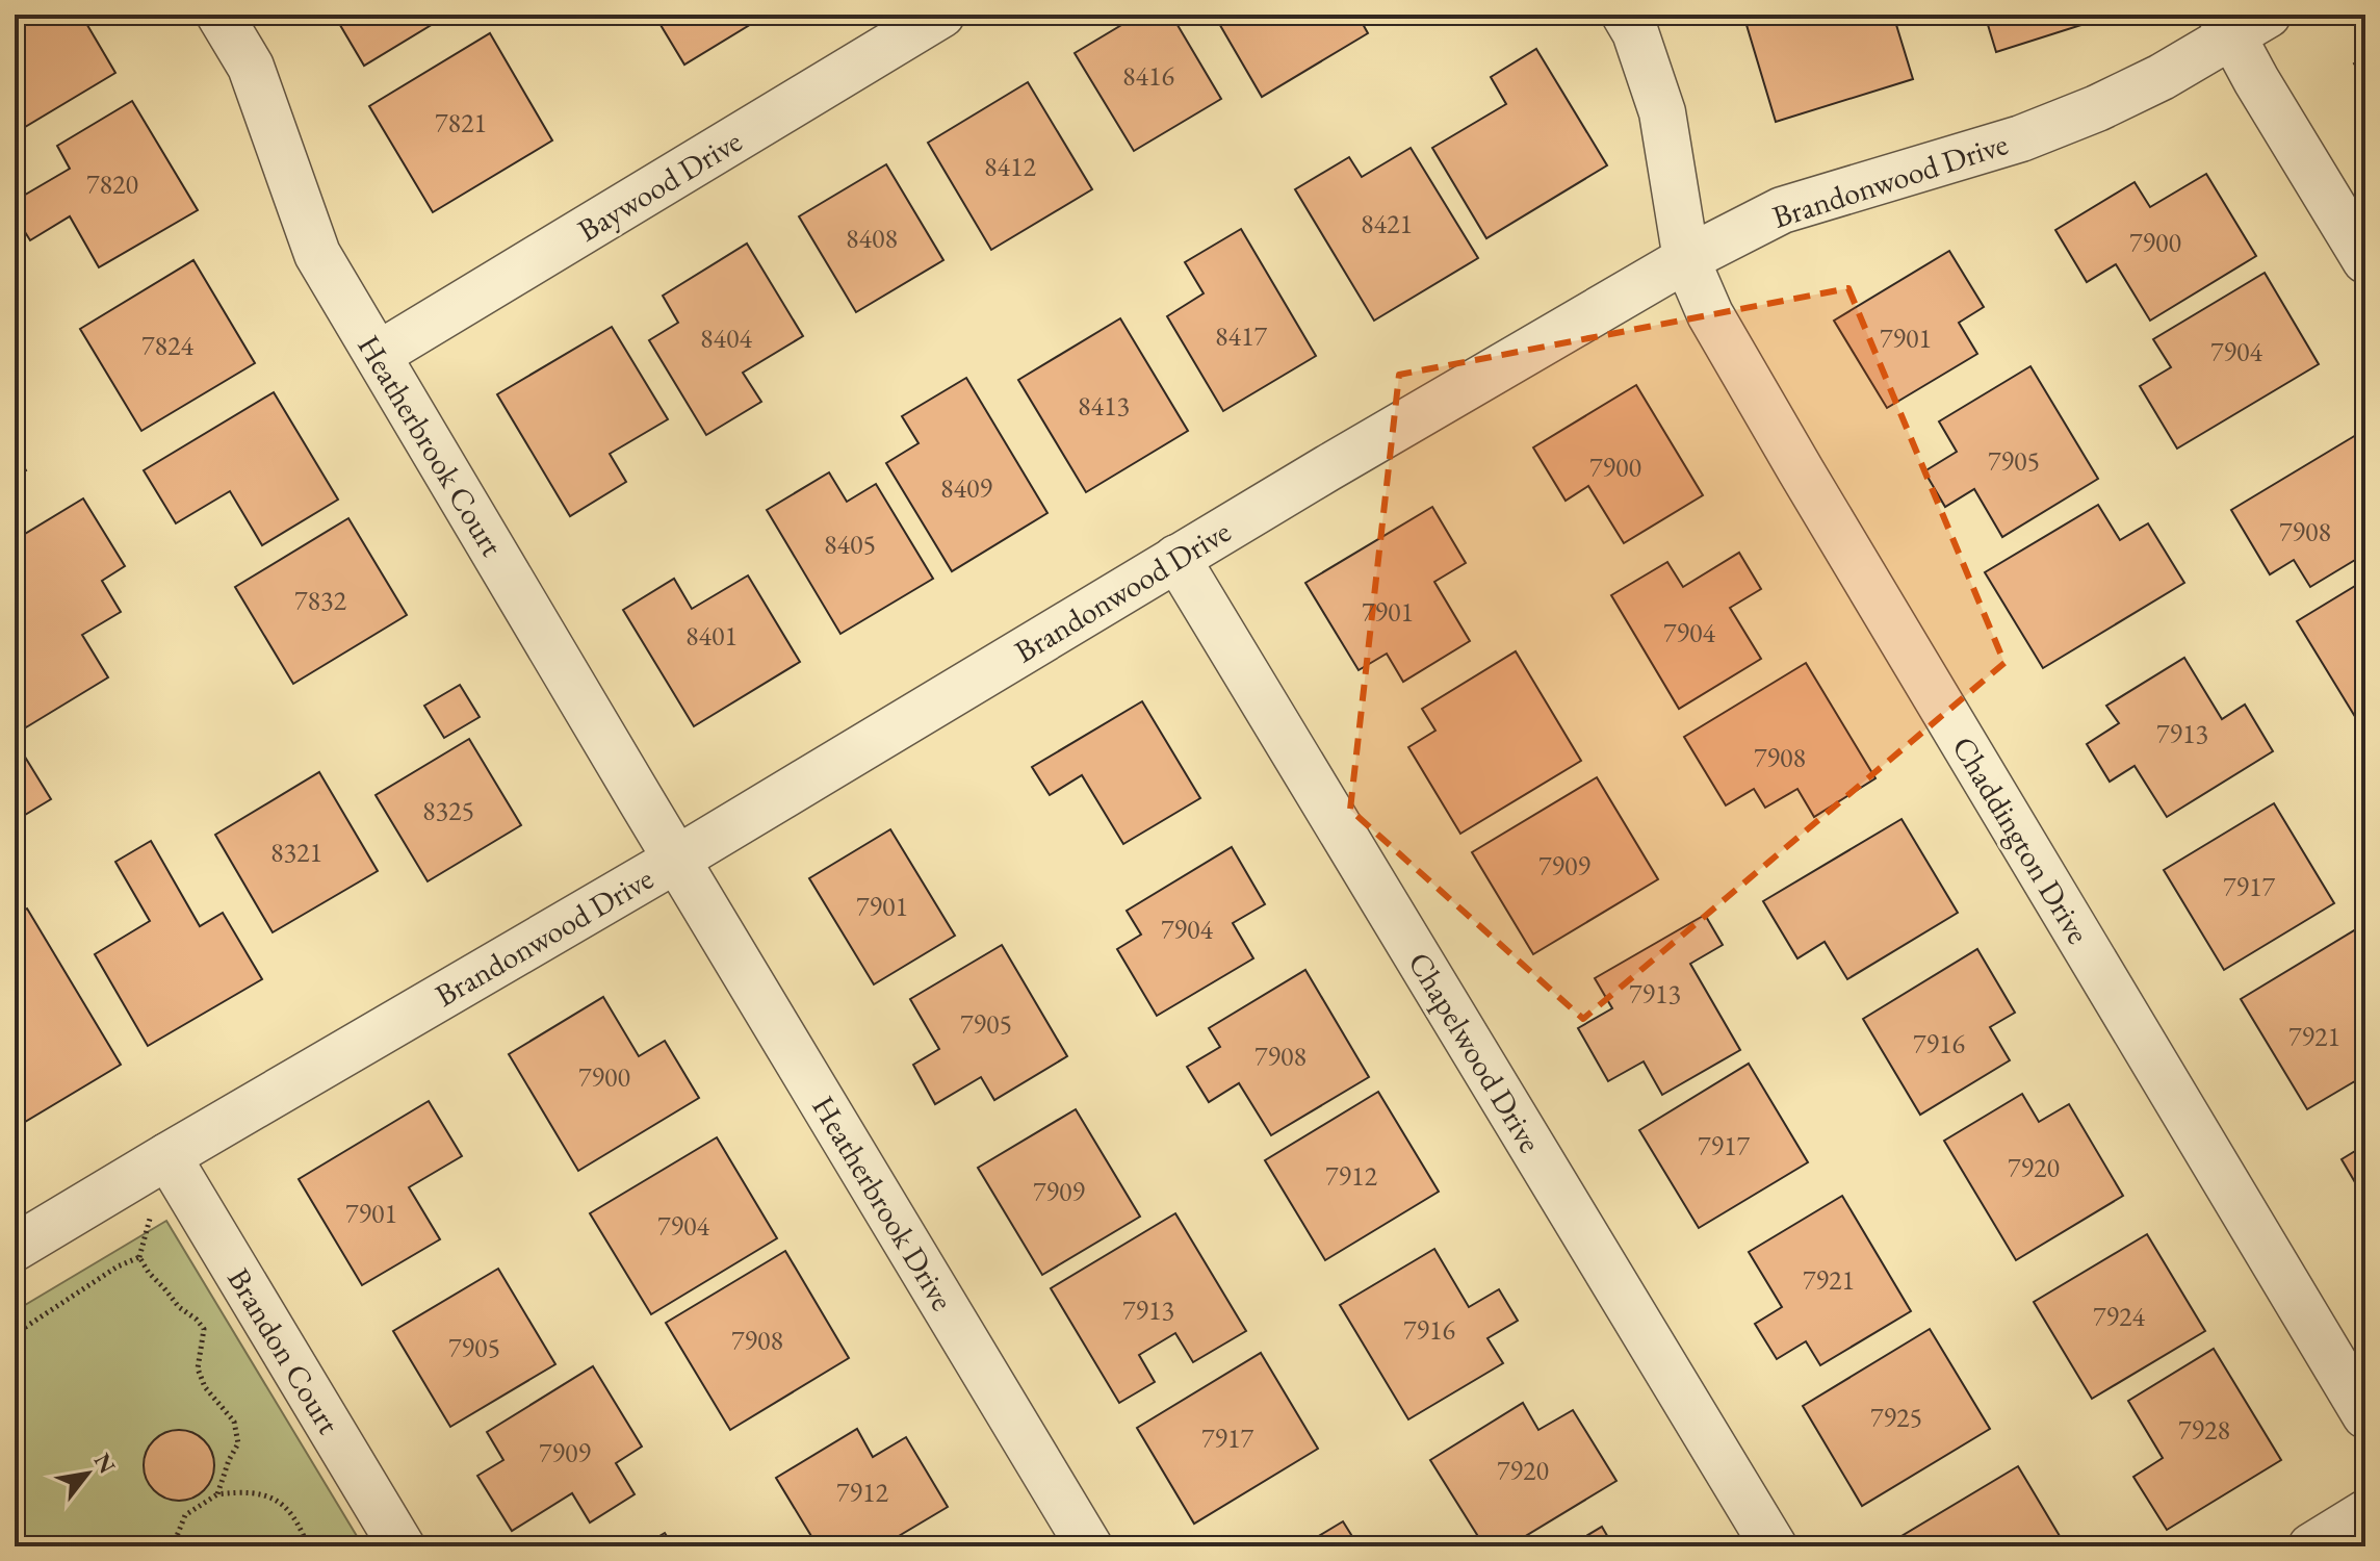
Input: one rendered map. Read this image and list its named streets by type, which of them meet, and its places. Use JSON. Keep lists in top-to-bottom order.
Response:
{
  "streets": {
    "street": [
      "Brandonwood Drive",
      "Baywood Drive",
      "Heatherbrook Court",
      "Chaddington Drive",
      "Chapelwood Drive",
      "Heatherbrook Drive",
      "Brandon Court"
    ]
  },
  "crossings": [
    ["Brandonwood Drive", "Heatherbrook Court"],
    ["Brandonwood Drive", "Chaddington Drive"],
    ["Brandonwood Drive", "Chapelwood Drive"],
    ["Brandonwood Drive", "Heatherbrook Drive"],
    ["Brandonwood Drive", "Brandon Court"],
    ["Baywood Drive", "Heatherbrook Court"],
    ["Heatherbrook Court", "Heatherbrook Drive"]
  ],
  "house_numbers": [
    "8416",
    "7821",
    "8412",
    "7820",
    "8421",
    "8408",
    "7900",
    "8417",
    "8404",
    "7901",
    "7824",
    "7904",
    "8413",
    "7905",
    "7900",
    "8409",
    "7908",
    "8405",
    "7832",
    "7901",
    "7904",
    "8401",
    "7913",
    "7908",
    "8325",
    "8321",
    "7909",
    "7917",
    "7901",
    "7904",
    "7913",
    "7905",
    "7921",
    "7916",
    "7908",
    "7900",
    "7917",
    "7920",
    "7912",
    "7909",
    "7901",
    "7904",
    "7921",
    "7913",
    "7924",
    "7916",
    "7908",
    "7905",
    "7925",
    "7928",
    "7917",
    "7909",
    "7920",
    "7912"
  ],
  "north": "top right"
}
